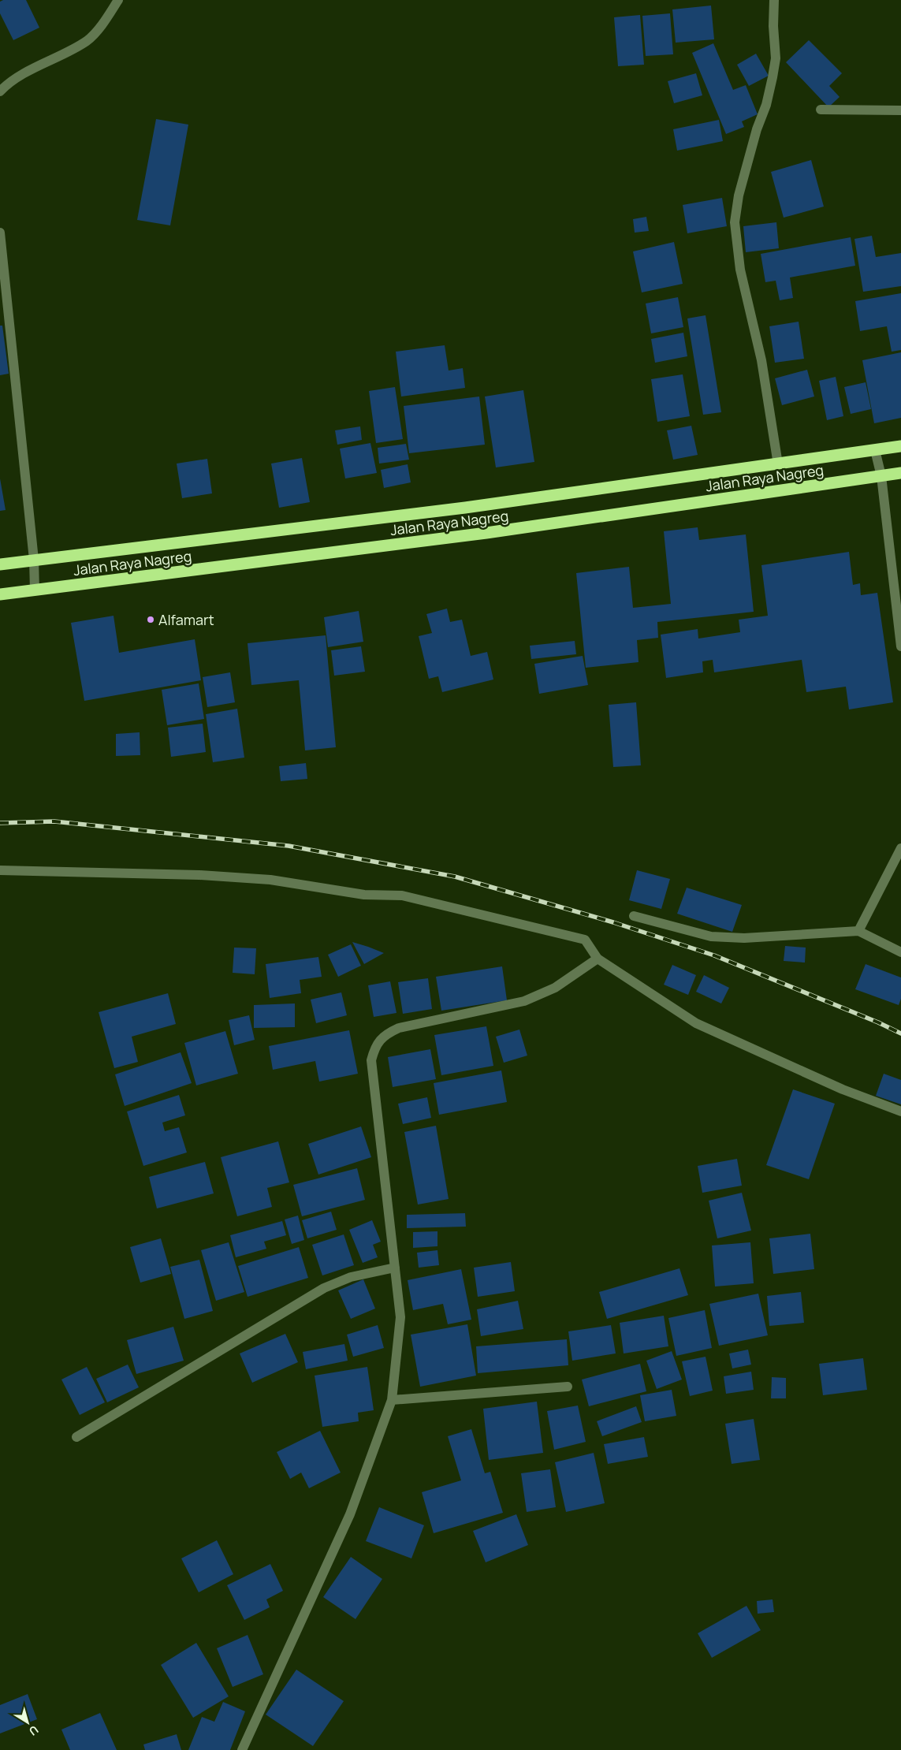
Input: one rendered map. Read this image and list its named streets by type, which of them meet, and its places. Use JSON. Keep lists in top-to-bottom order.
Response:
{
  "streets": {
    "highway": ["Jalan Raya Nagreg"]
  },
  "places": ["Alfamart"],
  "north": "bottom right"
}
